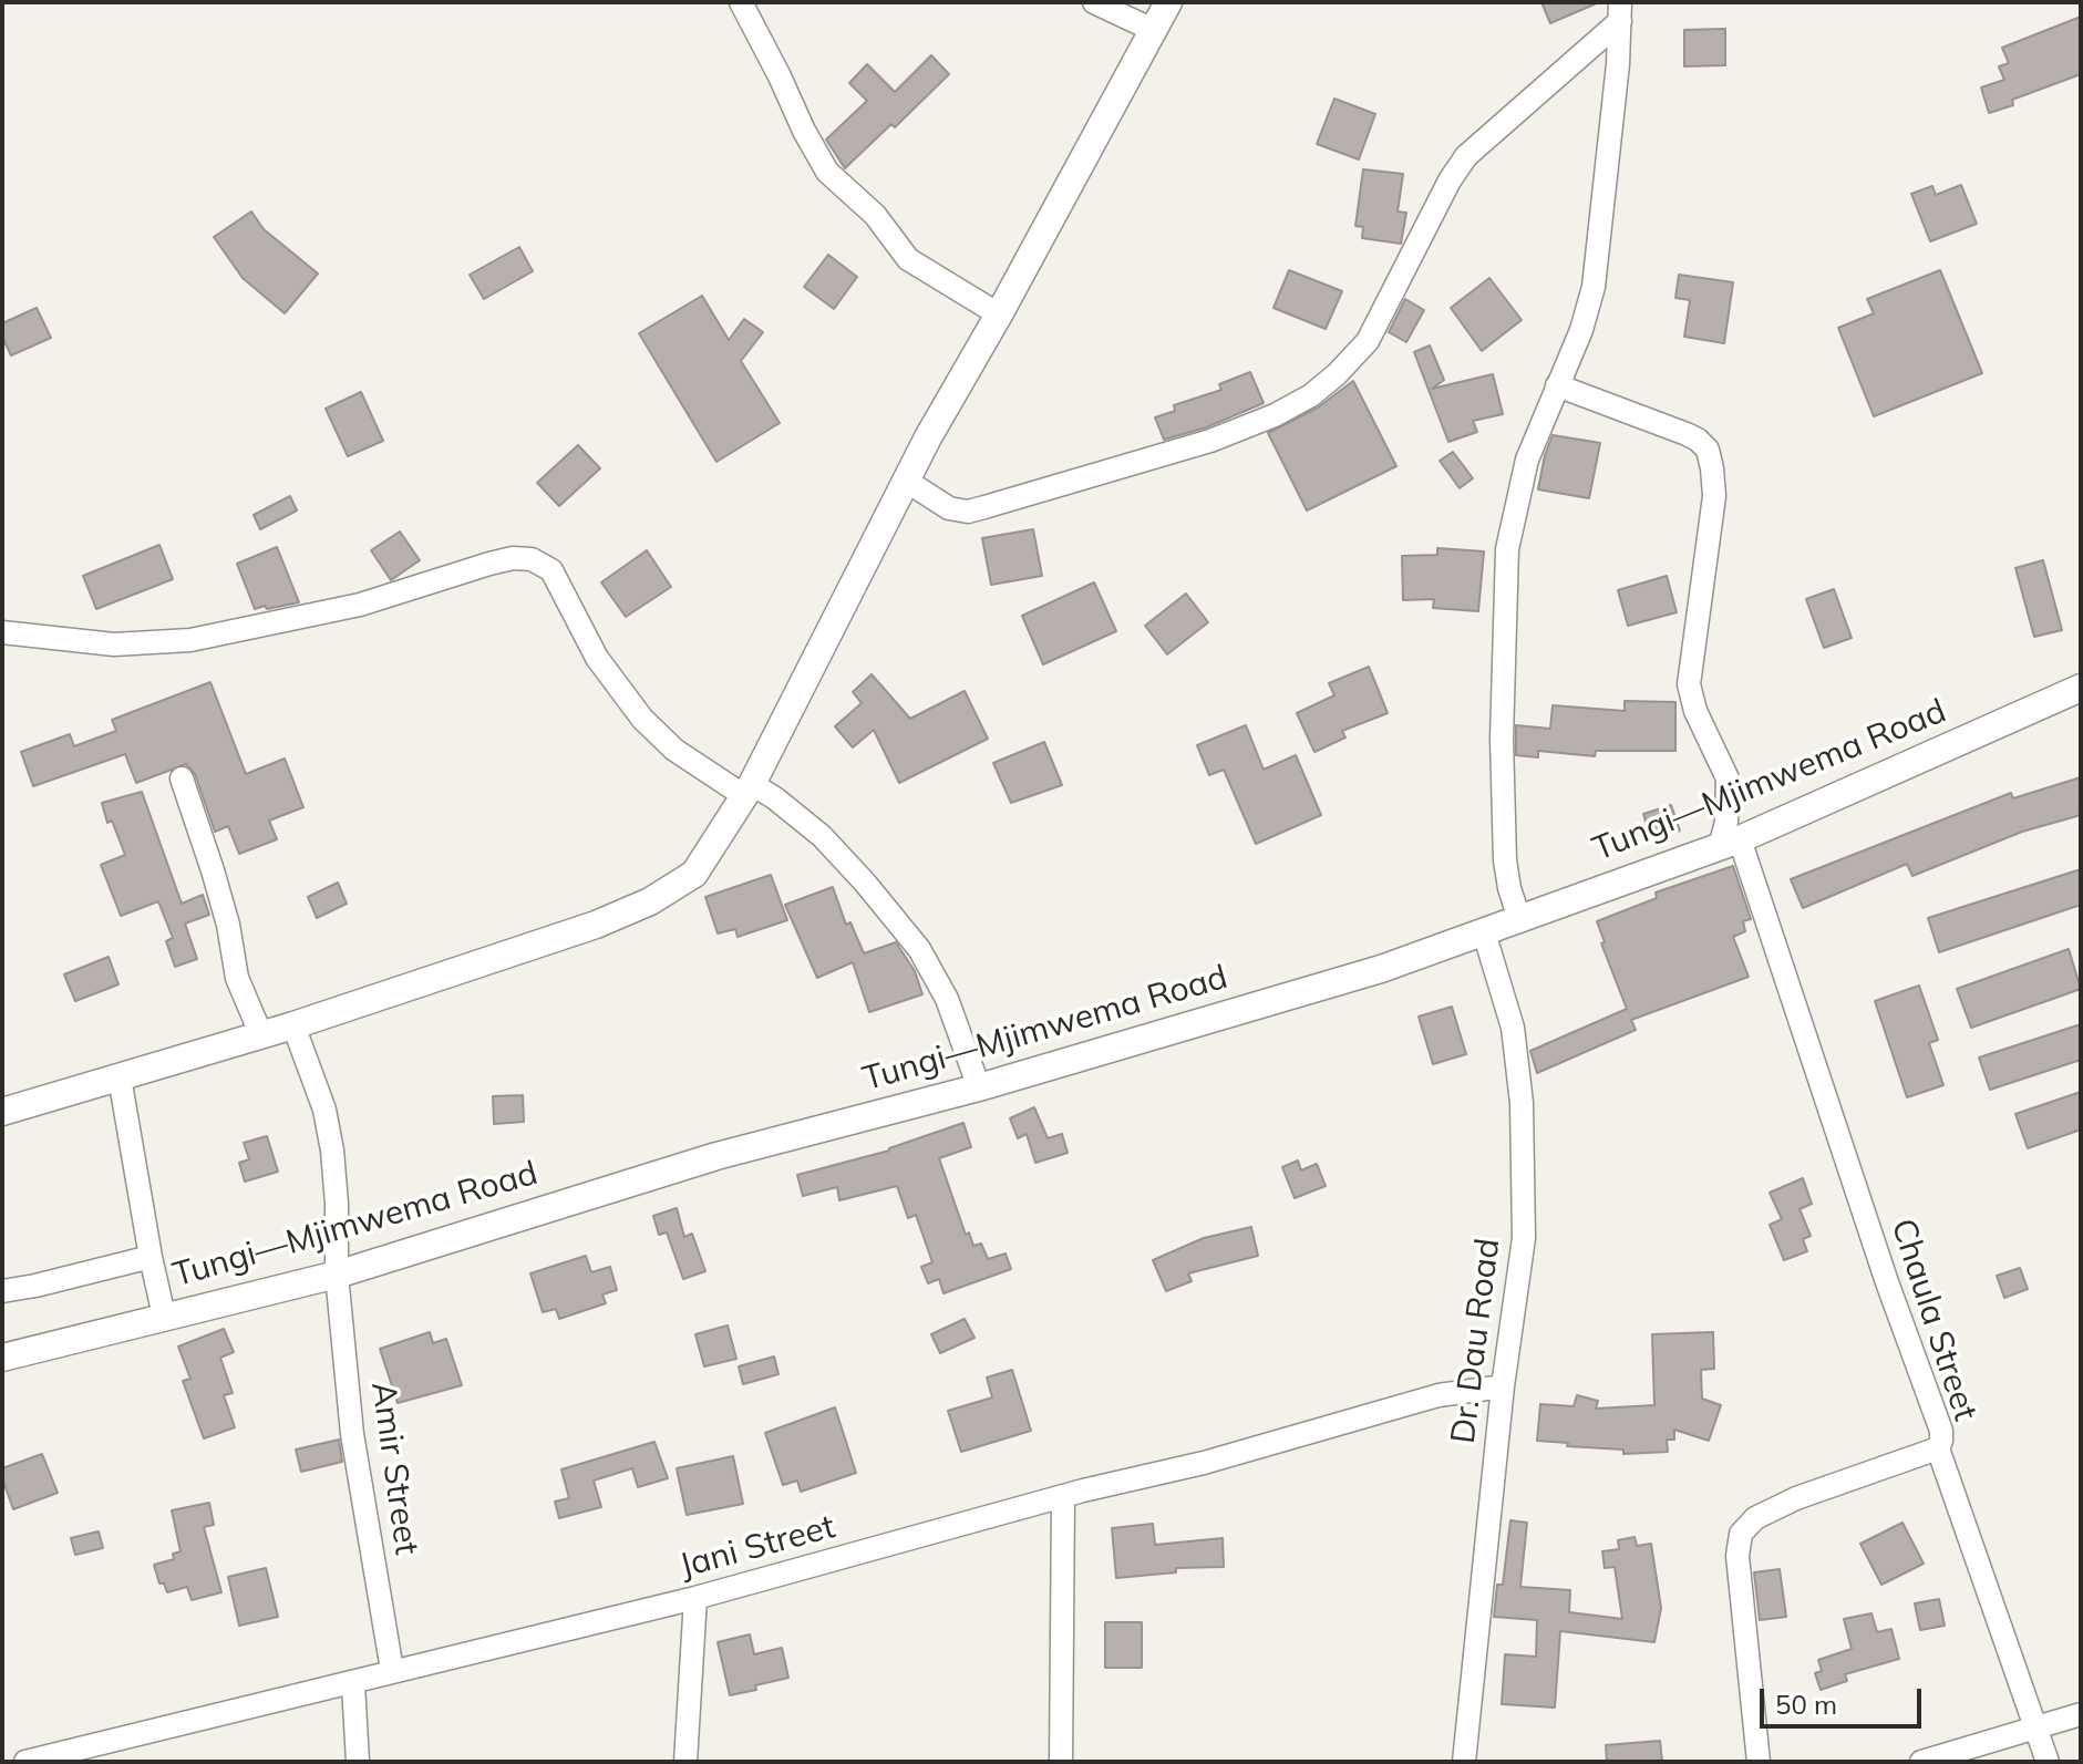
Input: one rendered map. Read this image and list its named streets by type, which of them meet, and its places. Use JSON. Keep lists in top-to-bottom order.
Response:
{
  "streets": {
    "street": [
      "Tungi—Mjimwema Road",
      "Chaula Street",
      "Dr. Dau Road",
      "Amir Street",
      "Jani Street"
    ]
  },
  "crossings": [
    ["Tungi—Mjimwema Road", "Chaula Street"],
    ["Tungi—Mjimwema Road", "Dr. Dau Road"],
    ["Tungi—Mjimwema Road", "Amir Street"],
    ["Dr. Dau Road", "Jani Street"],
    ["Amir Street", "Jani Street"]
  ],
  "scale_bar": "50 m"
}
